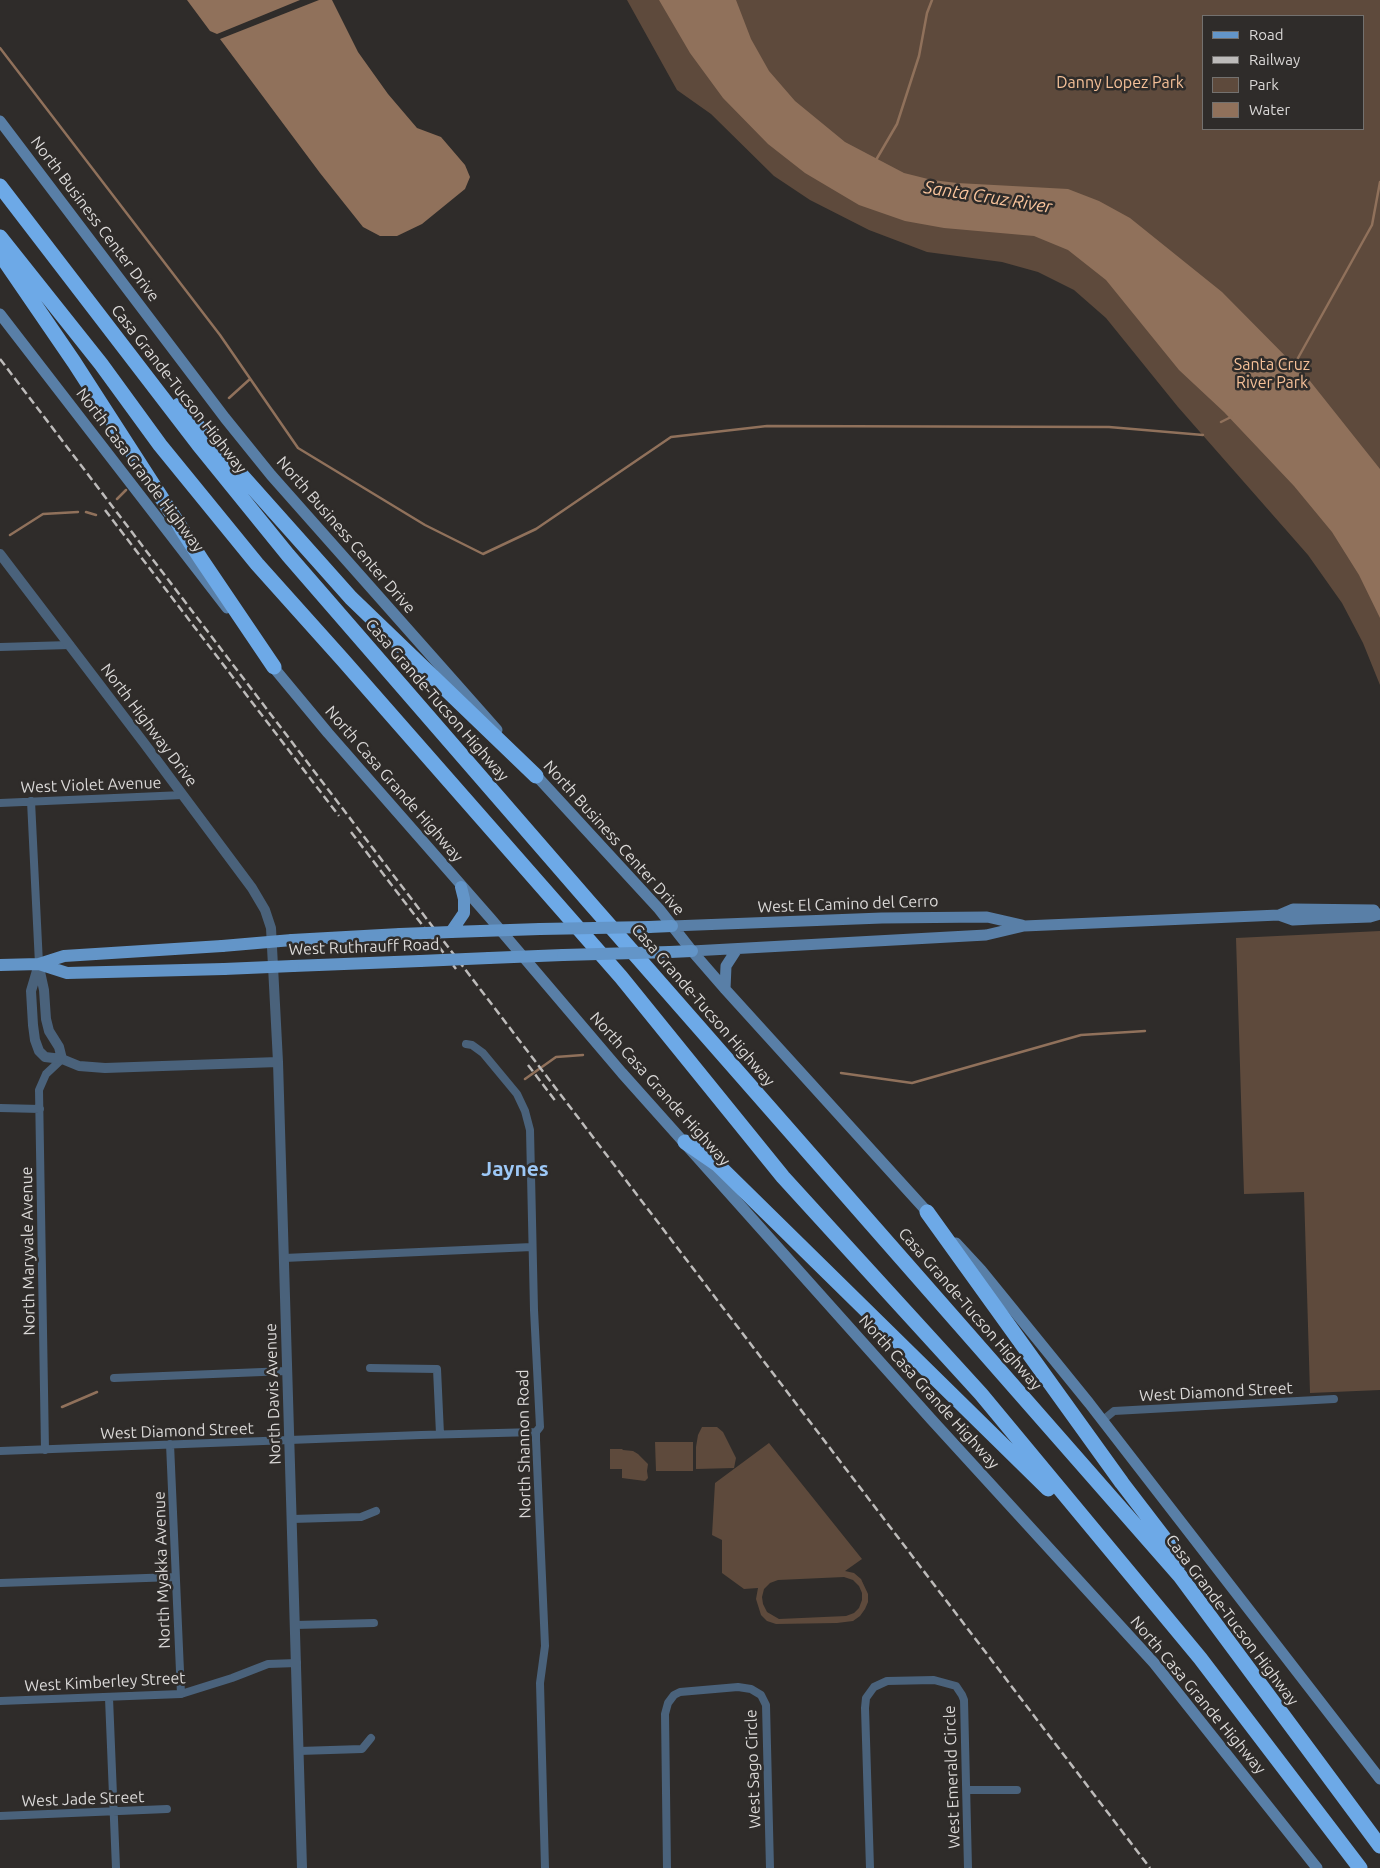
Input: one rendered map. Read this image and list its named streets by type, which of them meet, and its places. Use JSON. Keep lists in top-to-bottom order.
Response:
{
  "streets": {
    "highway": ["Casa Grande-Tucson Highway"],
    "main road": [
      "North Business Center Drive",
      "North Casa Grande Highway",
      "West El Camino del Cerro",
      "West Ruthrauff Road"
    ],
    "street": [
      "North Highway Drive",
      "West Violet Avenue",
      "North Maryvale Avenue",
      "West Diamond Street",
      "North Davis Avenue",
      "North Shannon Road",
      "North Myakka Avenue",
      "West Kimberley Street",
      "West Sago Circle",
      "West Emerald Circle",
      "West Jade Street"
    ]
  },
  "crossings": [
    ["North Business Center Drive", "West El Camino del Cerro"],
    ["North Business Center Drive", "West Ruthrauff Road"],
    ["North Casa Grande Highway", "West Ruthrauff Road"],
    ["North Highway Drive", "West Violet Avenue"],
    ["North Highway Drive", "North Davis Avenue"],
    ["West El Camino del Cerro", "West Ruthrauff Road"],
    ["North Maryvale Avenue", "West Diamond Street"],
    ["West Diamond Street", "North Davis Avenue"],
    ["West Diamond Street", "North Shannon Road"],
    ["West Diamond Street", "North Myakka Avenue"],
    ["North Davis Avenue", "West Kimberley Street"],
    ["North Myakka Avenue", "West Kimberley Street"]
  ],
  "districts": ["Jaynes"],
  "water": ["Santa Cruz River"],
  "parks": ["Danny Lopez Park", "Santa Cruz River Park"],
  "legend": [
    "Road",
    "Railway",
    "Park",
    "Water"
  ]
}
